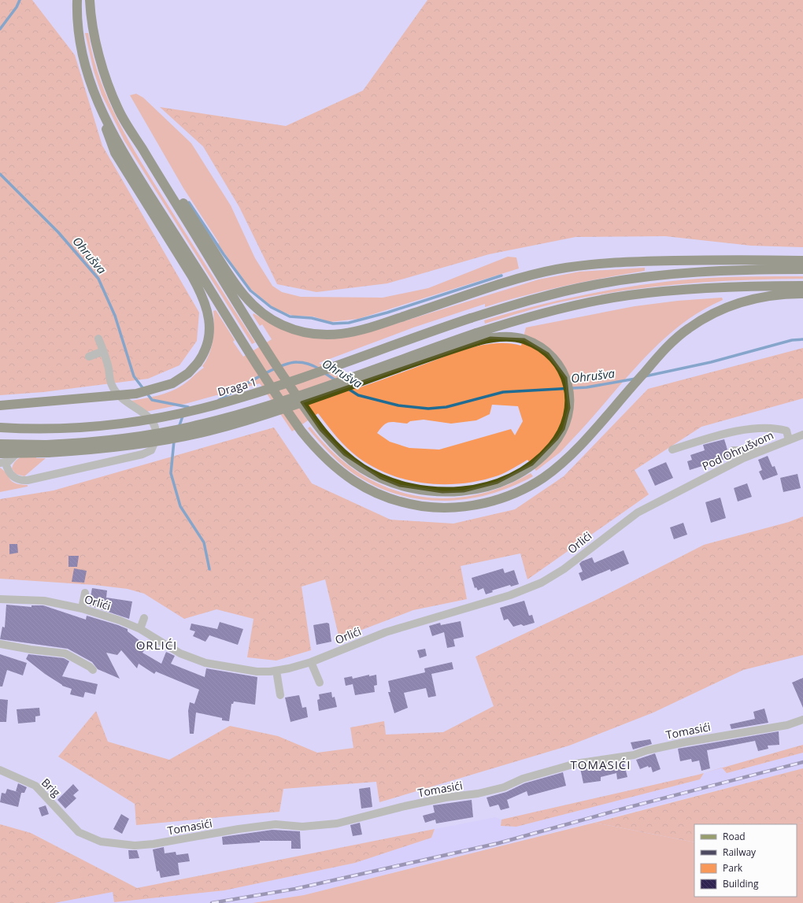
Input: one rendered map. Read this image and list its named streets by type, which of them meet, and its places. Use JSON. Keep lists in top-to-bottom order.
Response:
{
  "streets": {
    "highway": ["Draga 1"],
    "street": [
      "Pod Ohrušvom",
      "Orlići",
      "Tomasići",
      "Brig"
    ]
  },
  "crossings": [
    ["Pod Ohrušvom", "Orlići"],
    ["Tomasići", "Brig"]
  ],
  "districts": ["ORLIĆI", "TOMASIĆI"],
  "water": ["Ohrušva"],
  "legend": [
    "Road",
    "Railway",
    "Park",
    "Building"
  ]
}
